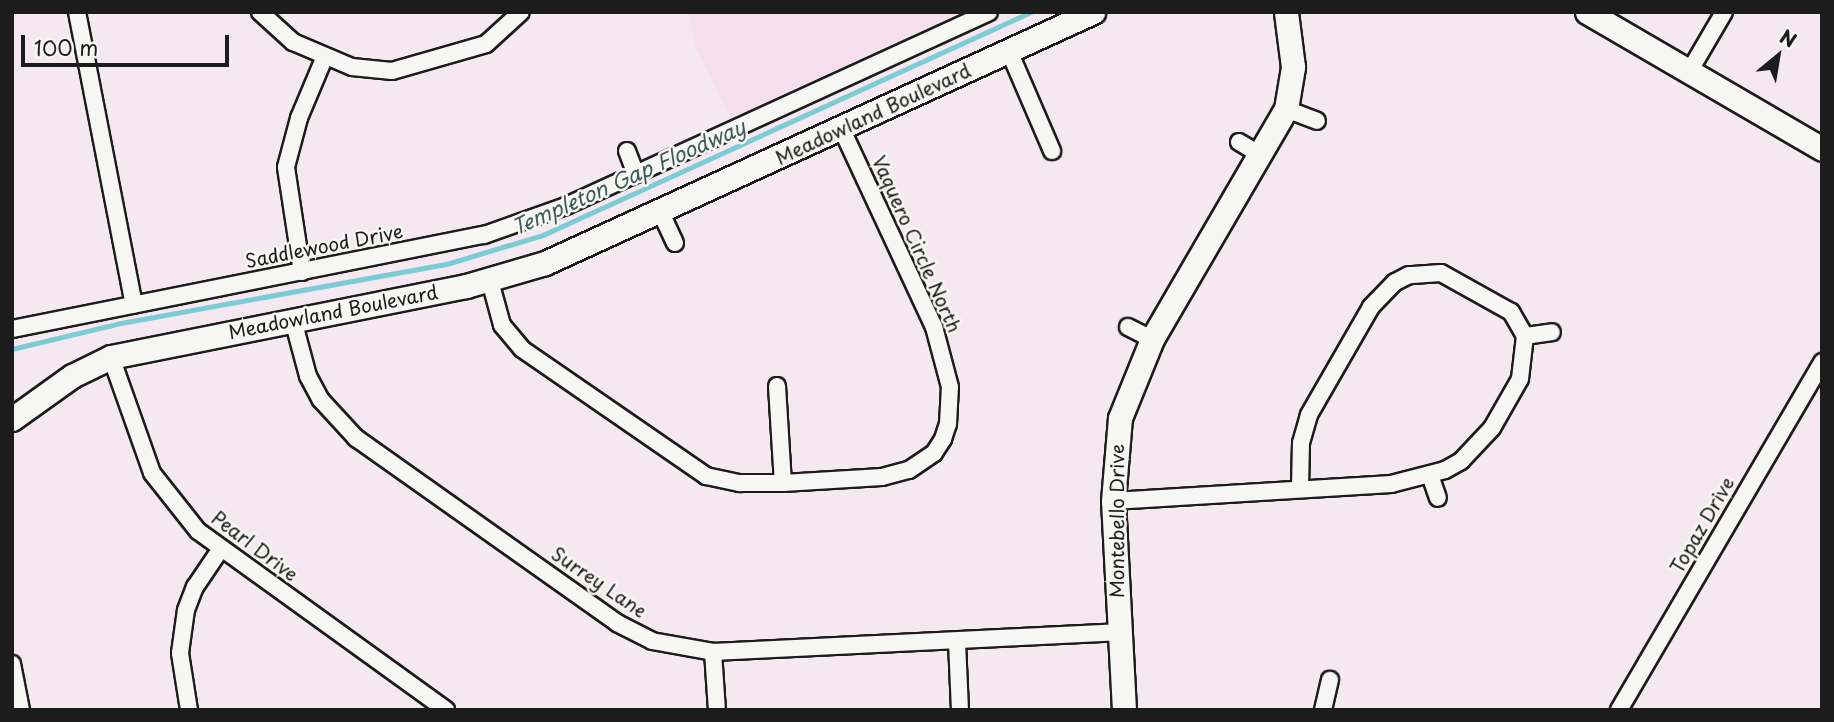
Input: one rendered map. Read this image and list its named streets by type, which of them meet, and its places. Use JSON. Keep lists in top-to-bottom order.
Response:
{
  "streets": {
    "street": [
      "Meadowland Boulevard",
      "Vaquero Circle North",
      "Saddlewood Drive",
      "Montebello Drive",
      "Topaz Drive",
      "Pearl Drive",
      "Surrey Lane"
    ]
  },
  "crossings": [
    ["Meadowland Boulevard", "Vaquero Circle North"],
    ["Meadowland Boulevard", "Pearl Drive"],
    ["Meadowland Boulevard", "Surrey Lane"],
    ["Montebello Drive", "Surrey Lane"]
  ],
  "water": ["Templeton Gap Floodway"],
  "scale_bar": "100 m",
  "north": "top right"
}
